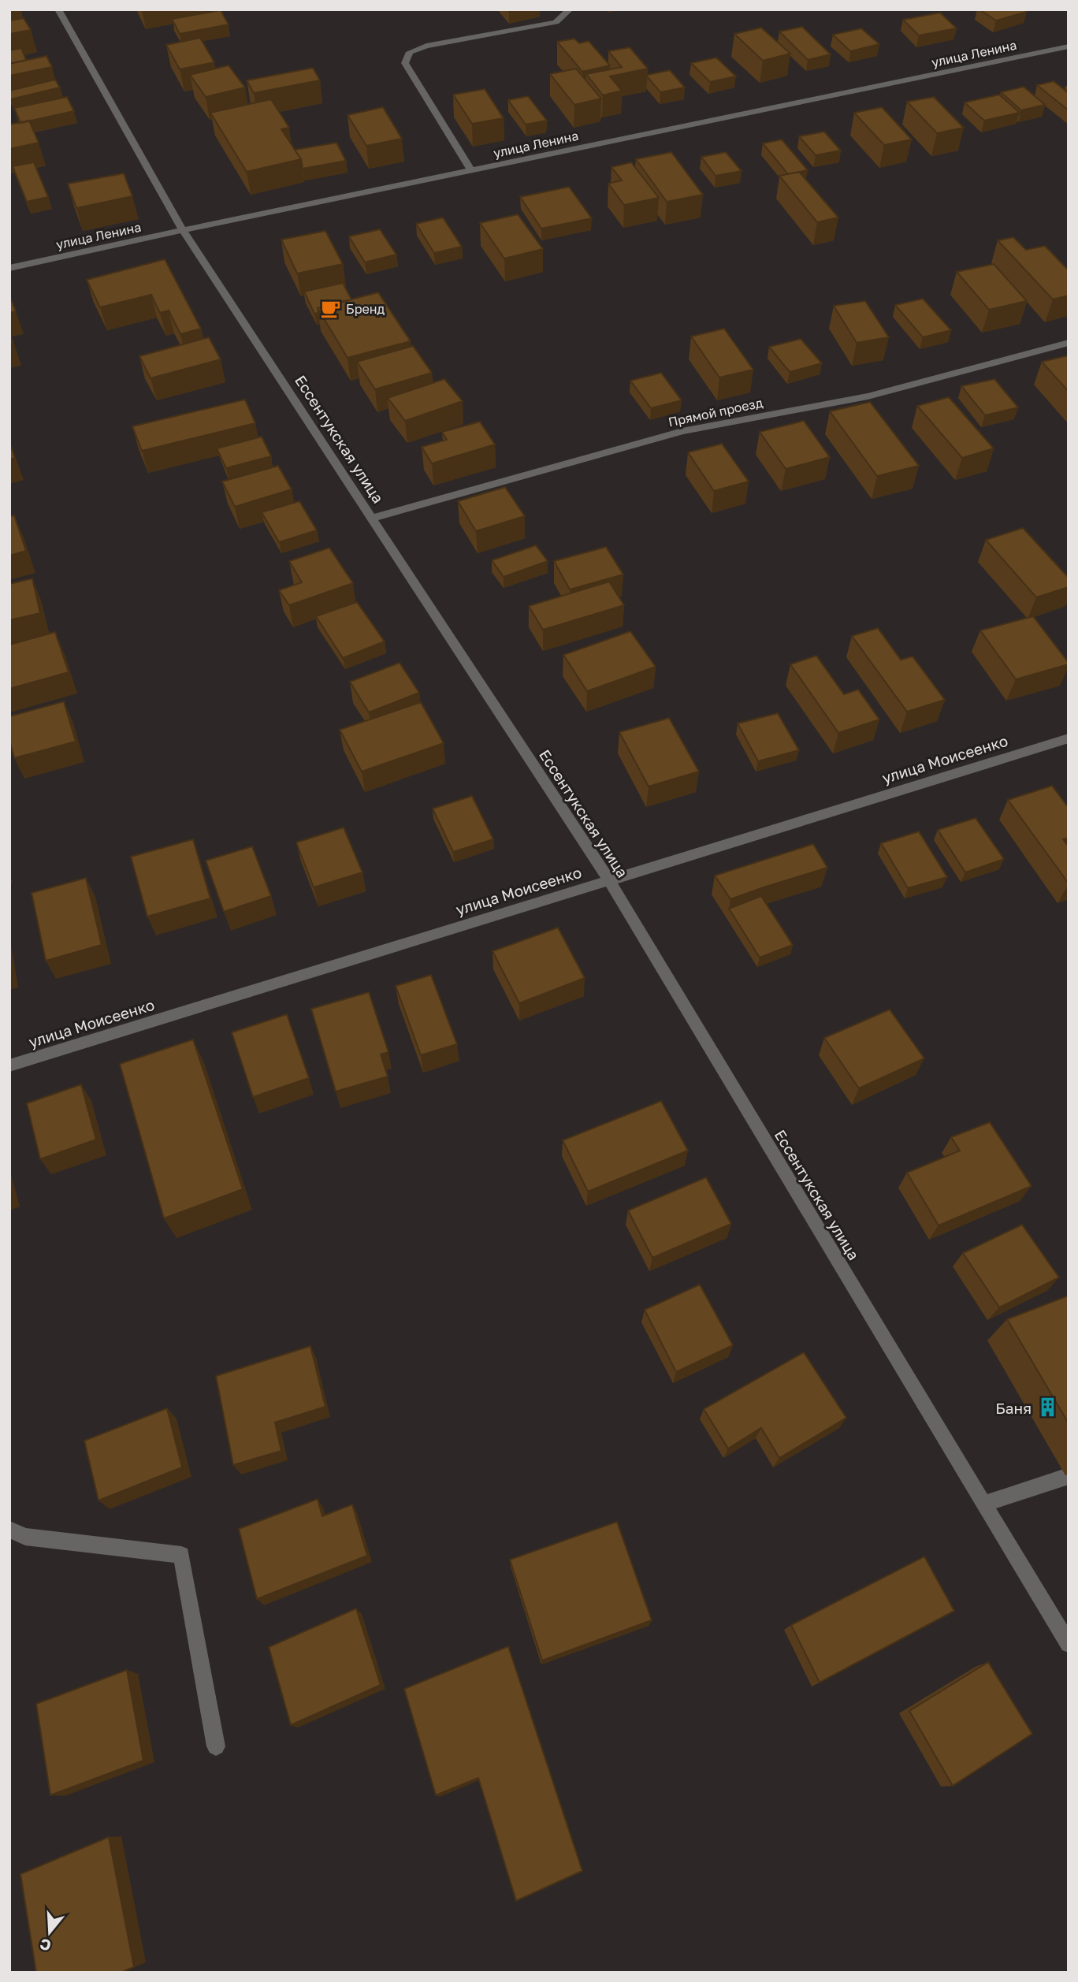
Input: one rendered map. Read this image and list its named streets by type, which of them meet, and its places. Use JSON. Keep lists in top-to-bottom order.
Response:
{
  "streets": {
    "street": [
      "улица Ленина",
      "Прямой проезд",
      "Ессентукская улица",
      "улица Моисеенко"
    ]
  },
  "crossings": [
    ["улица Ленина", "Ессентукская улица"],
    ["Прямой проезд", "Ессентукская улица"],
    ["Ессентукская улица", "улица Моисеенко"]
  ],
  "places": {
    "cafe": ["Бренд"],
    "building": ["Баня"]
  },
  "north": "bottom"
}
